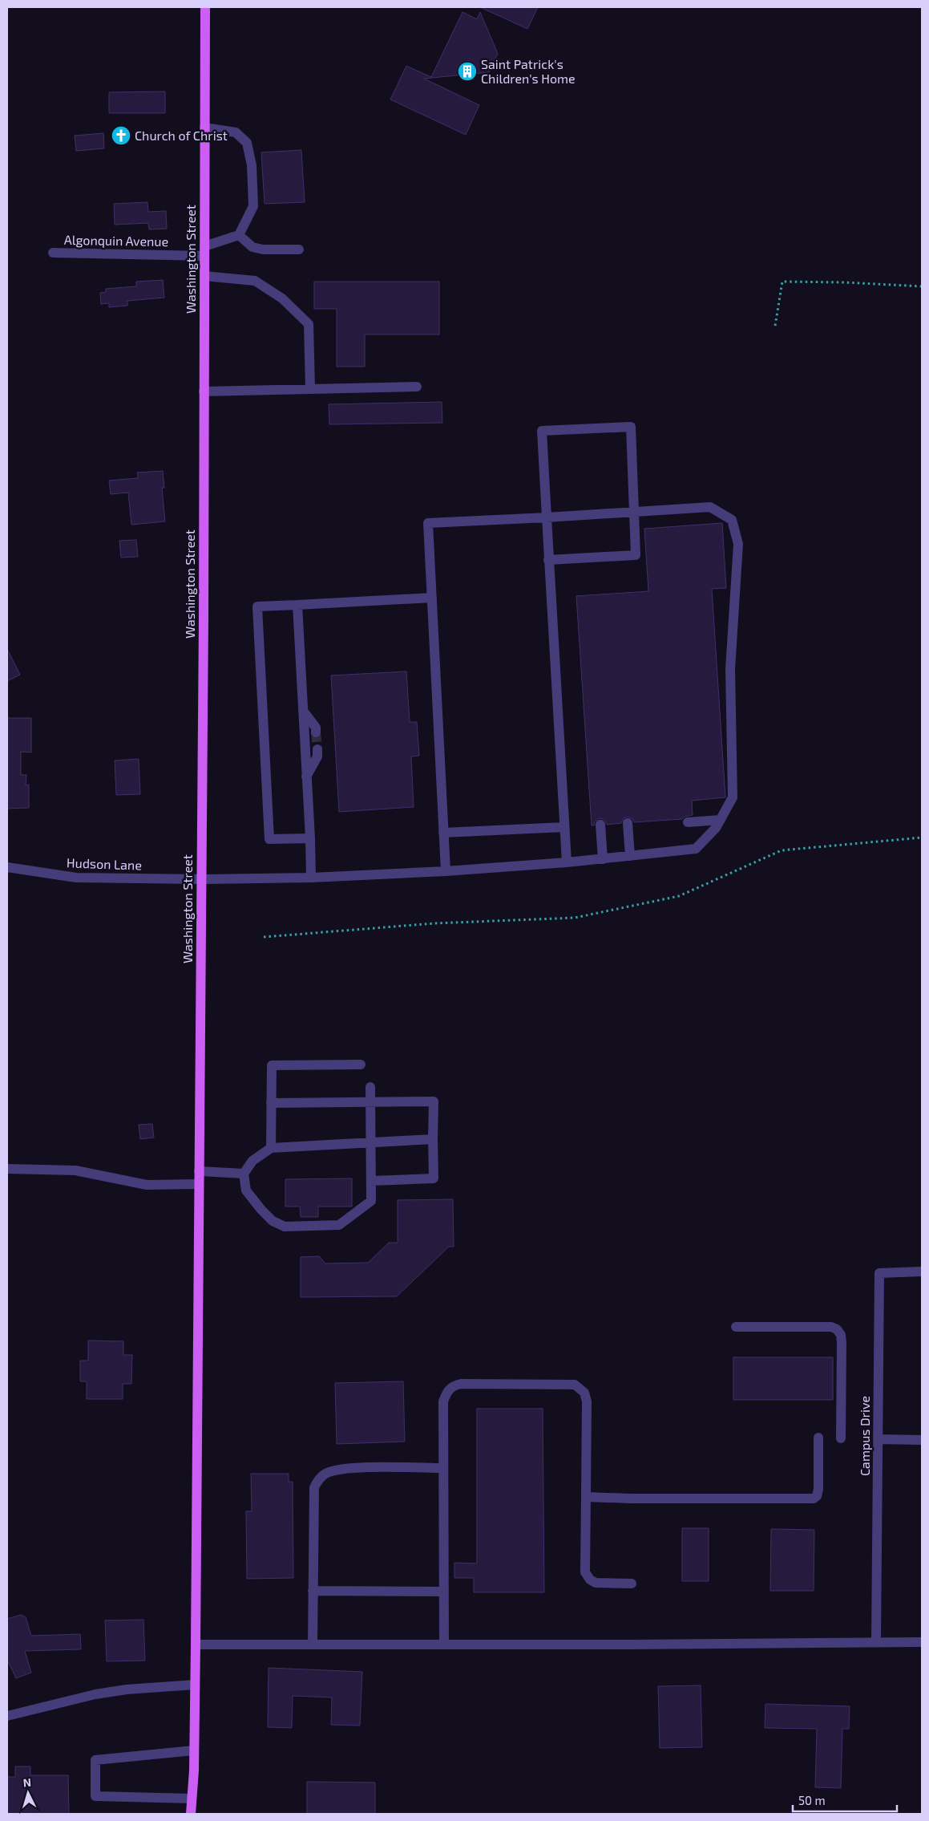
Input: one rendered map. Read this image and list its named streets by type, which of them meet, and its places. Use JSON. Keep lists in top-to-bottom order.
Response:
{
  "streets": {
    "main road": ["Washington Street"],
    "street": ["Algonquin Avenue", "Hudson Lane", "Campus Drive"]
  },
  "crossings": [
    ["Algonquin Avenue", "Washington Street"],
    ["Washington Street", "Hudson Lane"]
  ],
  "places": {
    "building": ["Saint Patrick's Children's Home"],
    "church": ["Church of Christ"]
  },
  "scale_bar": "50 m",
  "north": "top"
}
